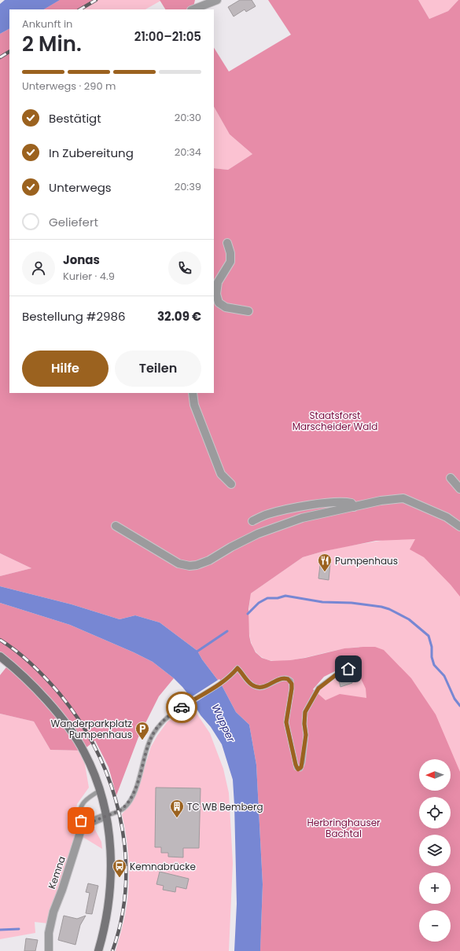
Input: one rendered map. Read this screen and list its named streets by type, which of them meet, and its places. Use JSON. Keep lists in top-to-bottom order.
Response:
{
  "streets": {
    "street": ["Kemna"]
  },
  "water": ["Wupper"],
  "parks": ["Staatsforst Marscheider Wald", "Herbringhauser Bachtal"],
  "places": {
    "restaurant": ["Pumpenhaus"],
    "parking": ["Wanderparkplatz Pumpenhaus"],
    "building": ["TC WB Bemberg"],
    "bus stop": ["Kemnabrücke"]
  },
  "north": "left",
  "page": {
    "heading": ["2 Min.", "Ankunft in", "21:00–21:05"],
    "panel": [
      "Jonas",
      "Kurier · 4.9",
      "Bestellung #2986",
      "32.09 €"
    ],
    "bar": "Unterwegs · 290 m",
    "list": [
      ["Bestätigt", "20:30"],
      ["In Zubereitung", "20:34"],
      ["Unterwegs", "20:39"],
      "Geliefert"
    ],
    "buttons": ["Hilfe", "Teilen"],
    "map_buttons": ["+", "−"]
  }
}
